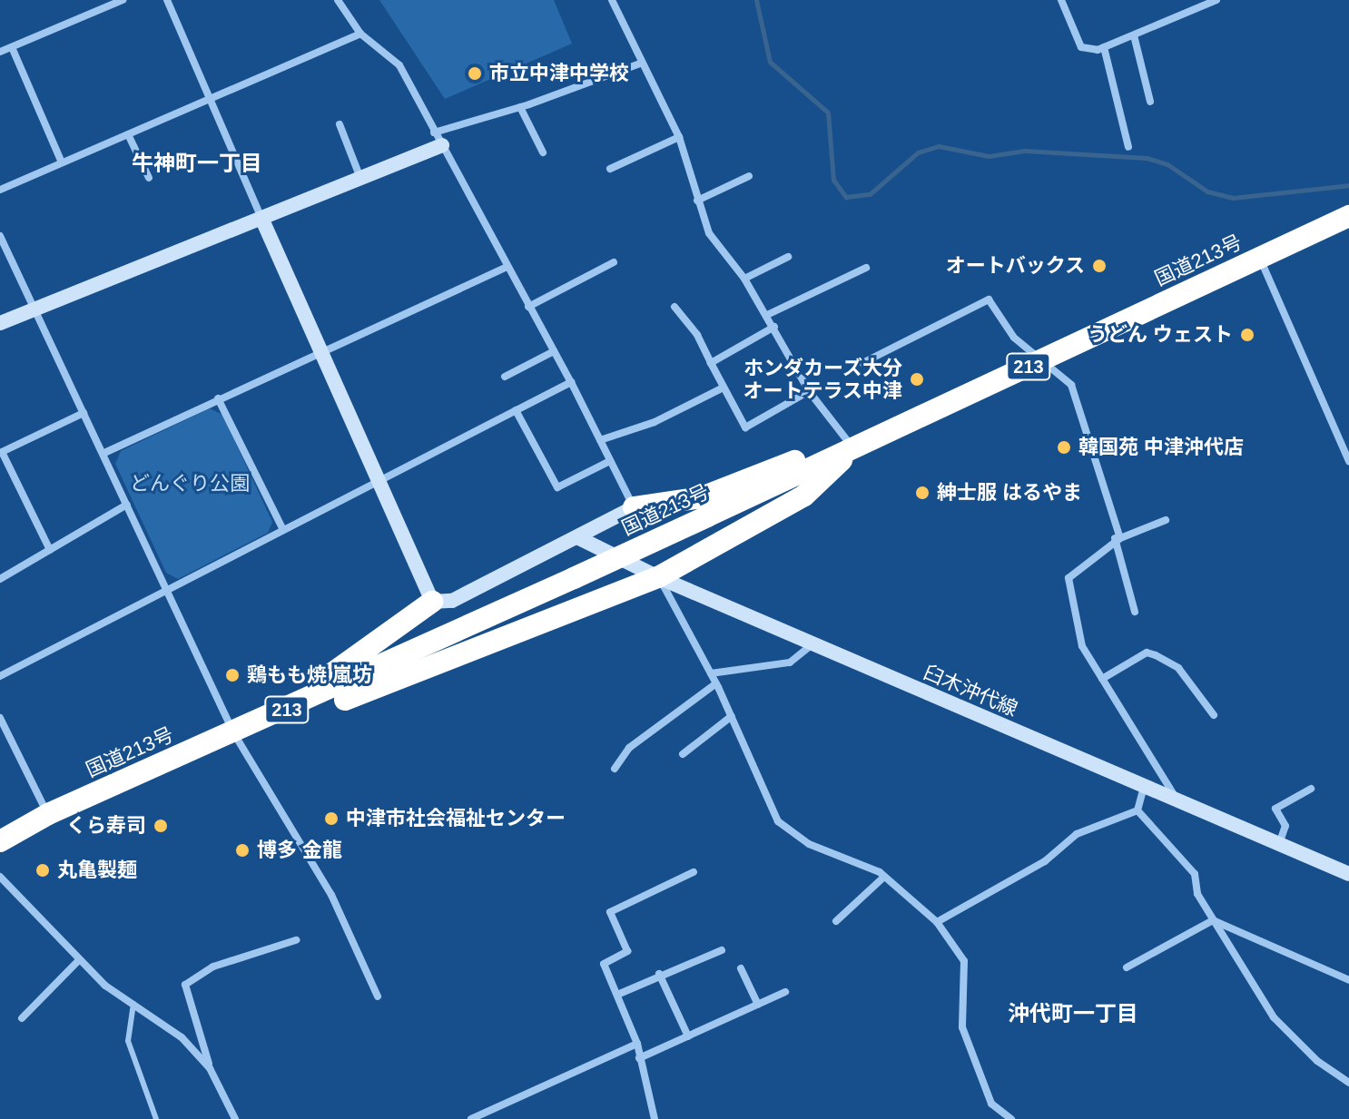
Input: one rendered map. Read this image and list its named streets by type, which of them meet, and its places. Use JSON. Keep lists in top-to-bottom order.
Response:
{
  "streets": {
    "highway": ["国道213号", "213"],
    "street": ["臼木沖代線"]
  },
  "districts": ["牛神町一丁目", "沖代町一丁目"],
  "parks": ["どんぐり公園"],
  "places": [
    "市立中津中学校",
    "オートバックス",
    "うどん ウェスト",
    "ホンダカーズ大分 オートテラス中津",
    "韓国苑 中津沖代店",
    "紳士服 はるやま",
    "鶏もも焼 嵐坊",
    "中津市社会福祉センター",
    "くら寿司",
    "博多 金龍",
    "丸亀製麺"
  ]
}
